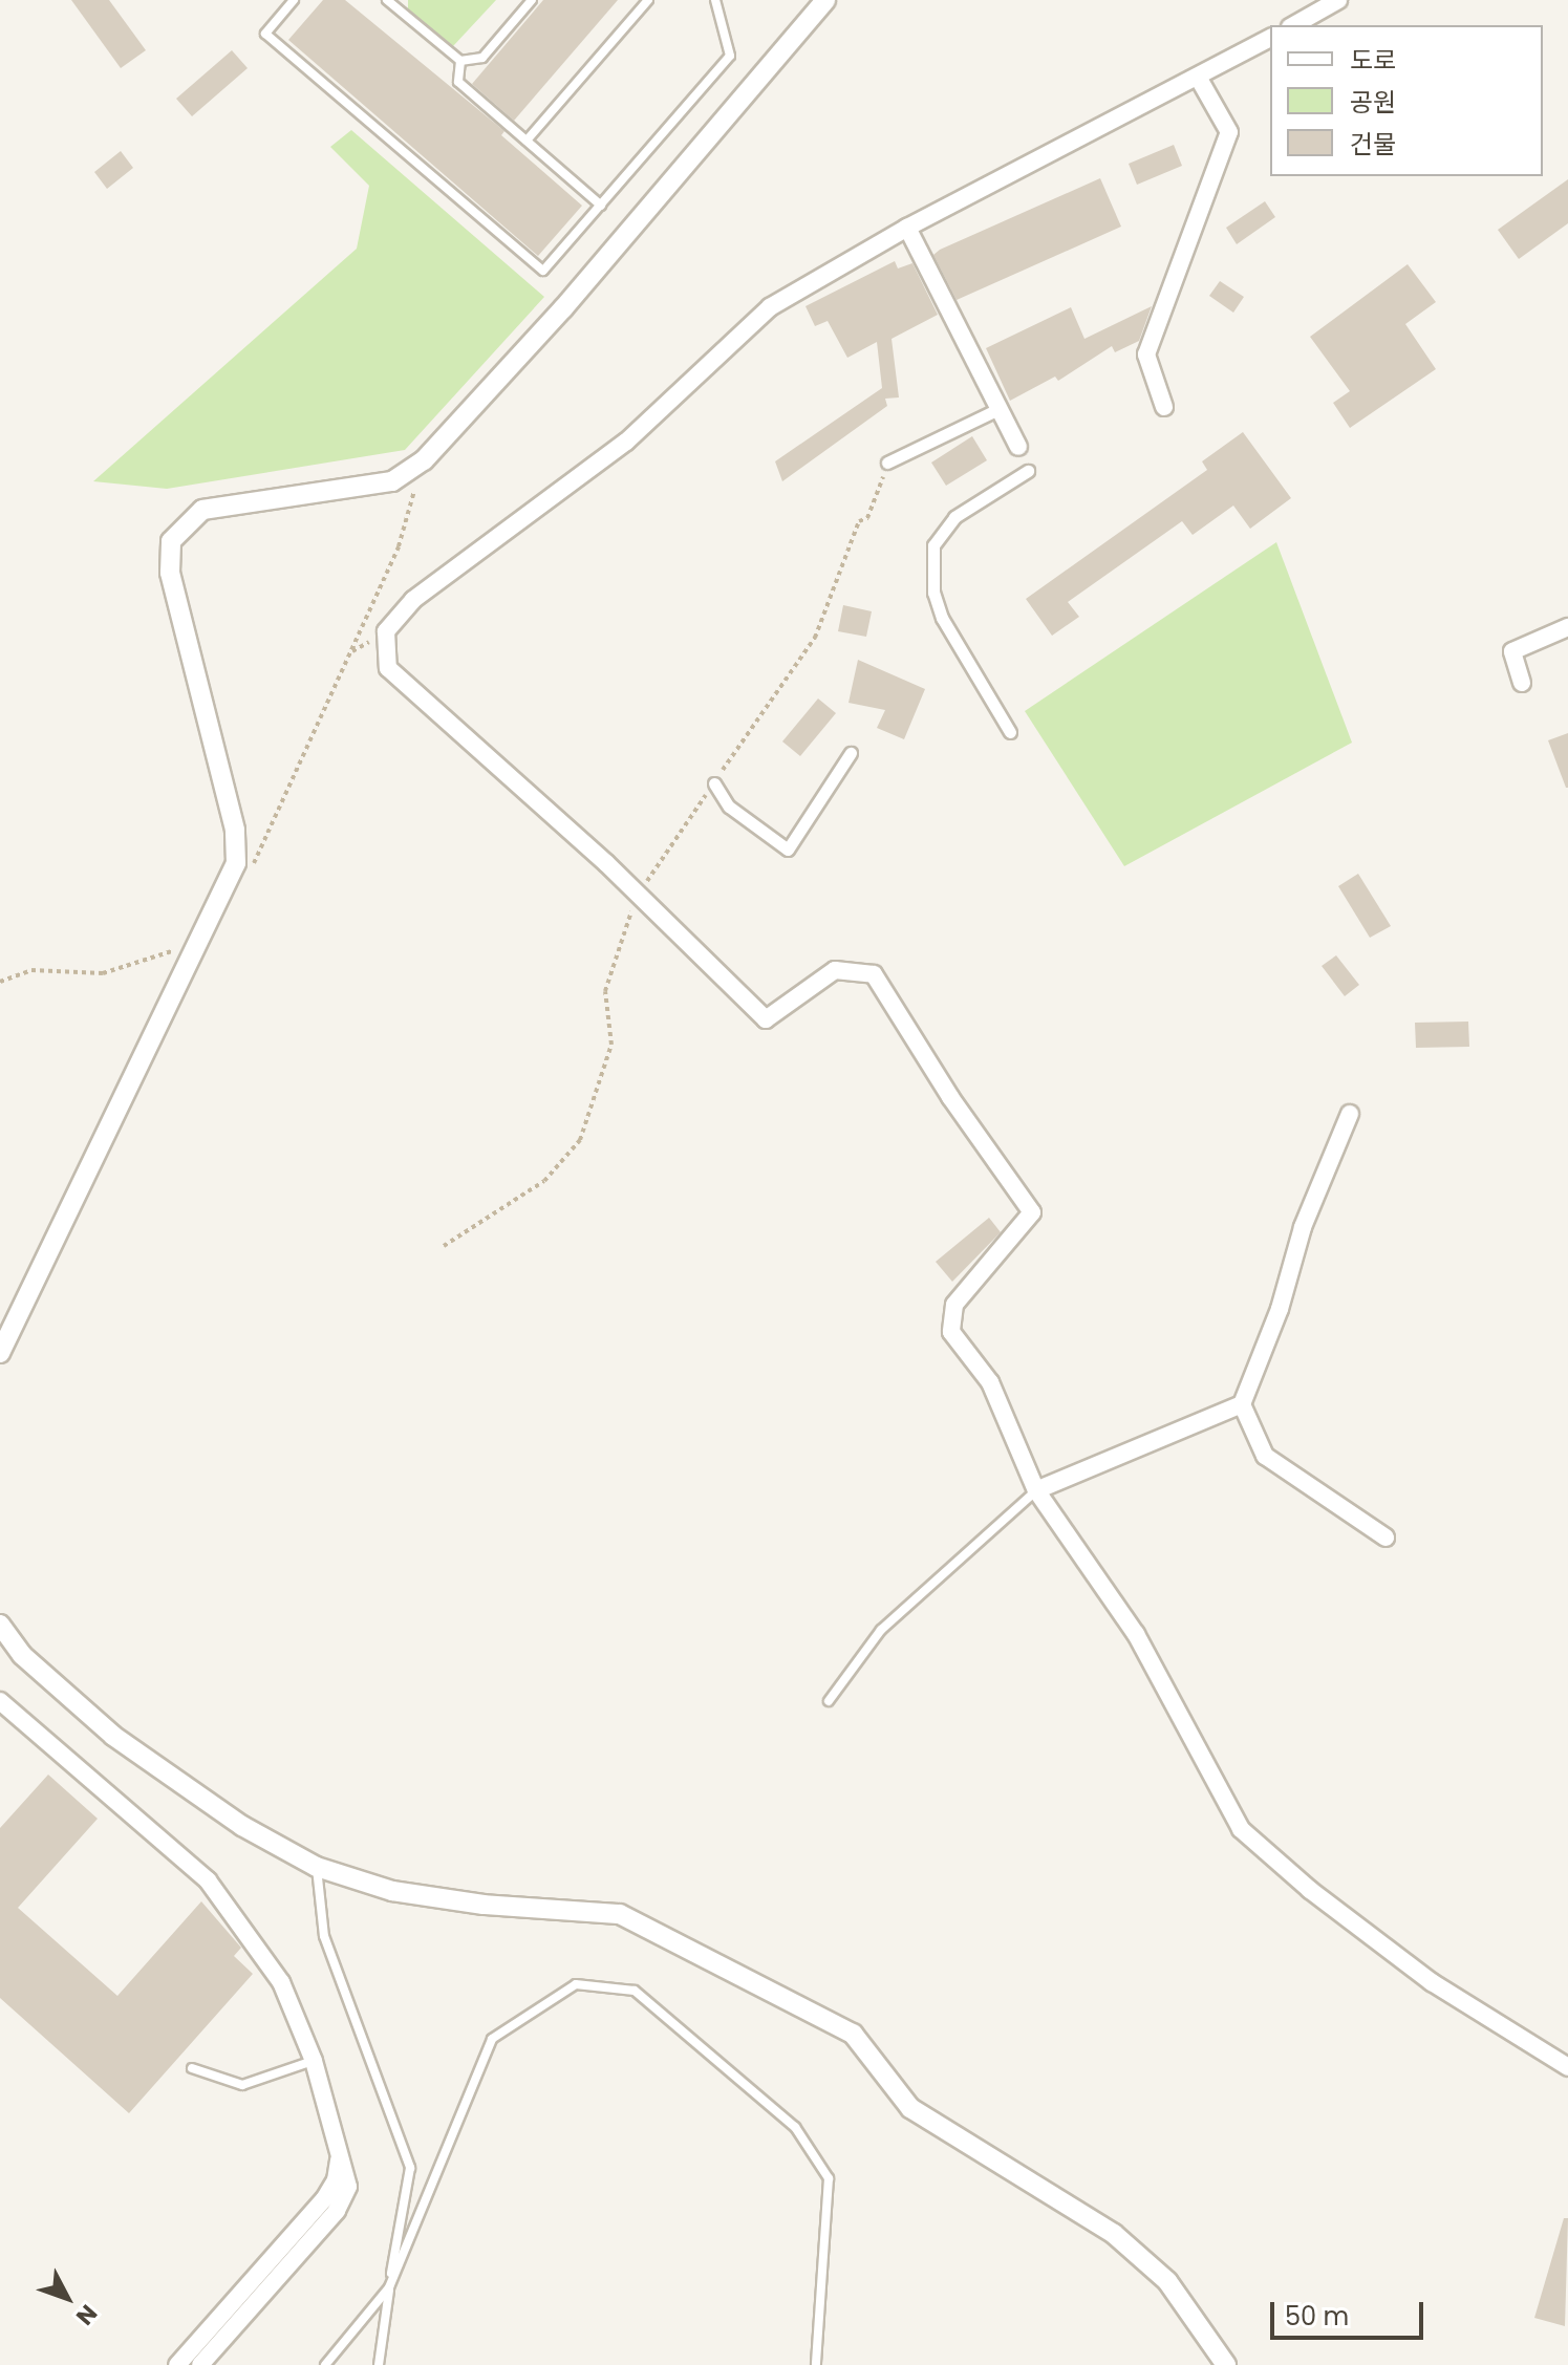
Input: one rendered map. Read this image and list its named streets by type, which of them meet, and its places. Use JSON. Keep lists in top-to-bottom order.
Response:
{
  "legend": ["도로", "공원", "건물"],
  "scale_bar": "50 m",
  "north": "bottom right"
}
